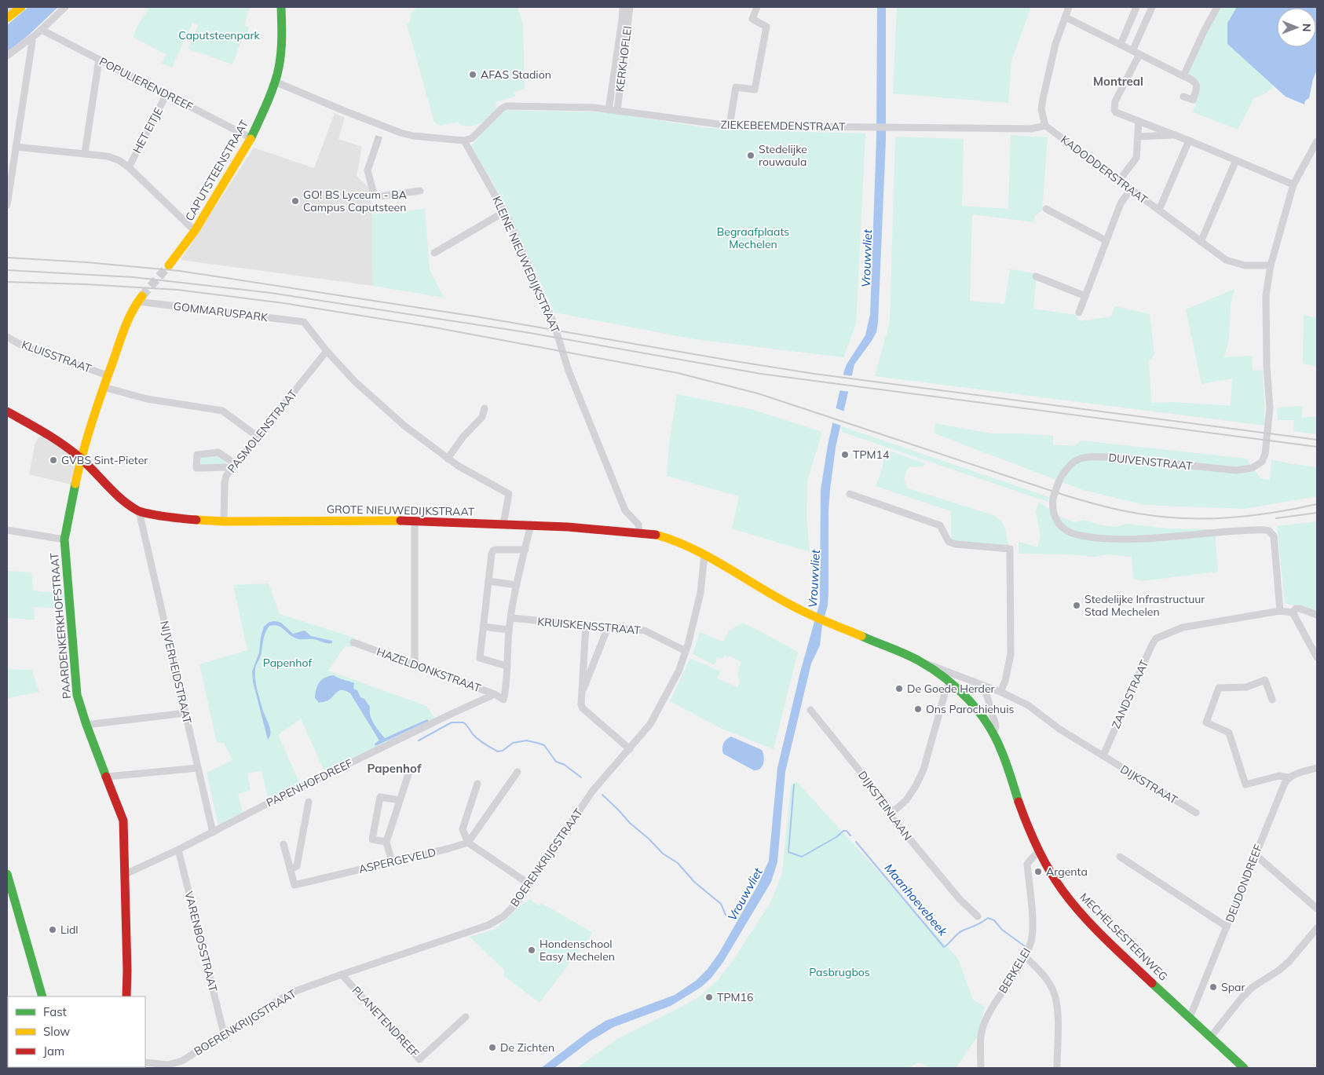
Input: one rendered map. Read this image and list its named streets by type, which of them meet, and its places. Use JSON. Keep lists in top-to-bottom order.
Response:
{
  "streets": {
    "main road": [
      "CAPUTSTEENSTRAAT",
      "GROTE NIEUWEDIJKSTRAAT",
      "PAARDENKERKHOFSTRAAT",
      "MECHELSESTEENWEG"
    ],
    "street": [
      "KERKHOFLEI",
      "POPULIERENDREEF",
      "ZIEKEBEEMDENSTRAAT",
      "HET EITJE",
      "KADODDERSTRAAT",
      "KLEINE NIEUWEDIJKSTRAAT",
      "GOMMARUSPARK",
      "KLUISSTRAAT",
      "PASMOLENSTRAAT",
      "DUIVENSTRAAT",
      "KRUISKENSSTRAAT",
      "HAZELDONKSTRAAT",
      "NIJVERHEIDSTRAAT",
      "ZANDSTRAAT",
      "PAPENHOFDREEF",
      "DIJKSTRAAT",
      "DIJKSTEINLAAN",
      "BOERENKRIJGSTRAAT",
      "ASPERGEVELD",
      "DEUDONDREEF",
      "VARENBOSSTRAAT",
      "BERKELEI",
      "PLANETENDREEF"
    ]
  },
  "crossings": [
    ["KERKHOFLEI", "ZIEKEBEEMDENSTRAAT"],
    ["POPULIERENDREEF", "HET EITJE"],
    ["POPULIERENDREEF", "CAPUTSTEENSTRAAT"],
    ["ZIEKEBEEMDENSTRAAT", "KADODDERSTRAAT"],
    ["ZIEKEBEEMDENSTRAAT", "KLEINE NIEUWEDIJKSTRAAT"],
    ["KADODDERSTRAAT", "DUIVENSTRAAT"],
    ["KLEINE NIEUWEDIJKSTRAAT", "GROTE NIEUWEDIJKSTRAAT"],
    ["GOMMARUSPARK", "PASMOLENSTRAAT"],
    ["PASMOLENSTRAAT", "GROTE NIEUWEDIJKSTRAAT"],
    ["DUIVENSTRAAT", "ZANDSTRAAT"],
    ["GROTE NIEUWEDIJKSTRAAT", "PAARDENKERKHOFSTRAAT"],
    ["GROTE NIEUWEDIJKSTRAAT", "NIJVERHEIDSTRAAT"],
    ["GROTE NIEUWEDIJKSTRAAT", "BOERENKRIJGSTRAAT"],
    ["GROTE NIEUWEDIJKSTRAAT", "MECHELSESTEENWEG"],
    ["PAARDENKERKHOFSTRAAT", "PAPENHOFDREEF"],
    ["KRUISKENSSTRAAT", "BOERENKRIJGSTRAAT"],
    ["HAZELDONKSTRAAT", "PAPENHOFDREEF"],
    ["NIJVERHEIDSTRAAT", "PAPENHOFDREEF"],
    ["ZANDSTRAAT", "DIJKSTRAAT"],
    ["PAPENHOFDREEF", "VARENBOSSTRAAT"],
    ["BOERENKRIJGSTRAAT", "VARENBOSSTRAAT"],
    ["BOERENKRIJGSTRAAT", "PLANETENDREEF"],
    ["DEUDONDREEF", "MECHELSESTEENWEG"]
  ],
  "districts": ["Montreal", "Papenhof"],
  "water": ["Vrouwvliet", "Maanhoevebeek"],
  "parks": [
    "Caputsteenpark",
    "Begraafplaats Mechelen",
    "Papenhof",
    "Pasbrugbos"
  ],
  "places": [
    "AFAS Stadion",
    "Stedelijke rouwaula",
    "GO! BS Lyceum - BA Campus Caputsteen",
    "TPM14",
    "GVBS Sint-Pieter",
    "Stedelijke Infrastructuur Stad Mechelen",
    "De Goede Herder",
    "Ons Parochiehuis",
    "Argenta",
    "Lidl",
    "Hondenschool Easy Mechelen",
    "Spar",
    "TPM16",
    "De Zichten"
  ],
  "legend": ["Fast", "Slow", "Jam"],
  "north": "right"
}
